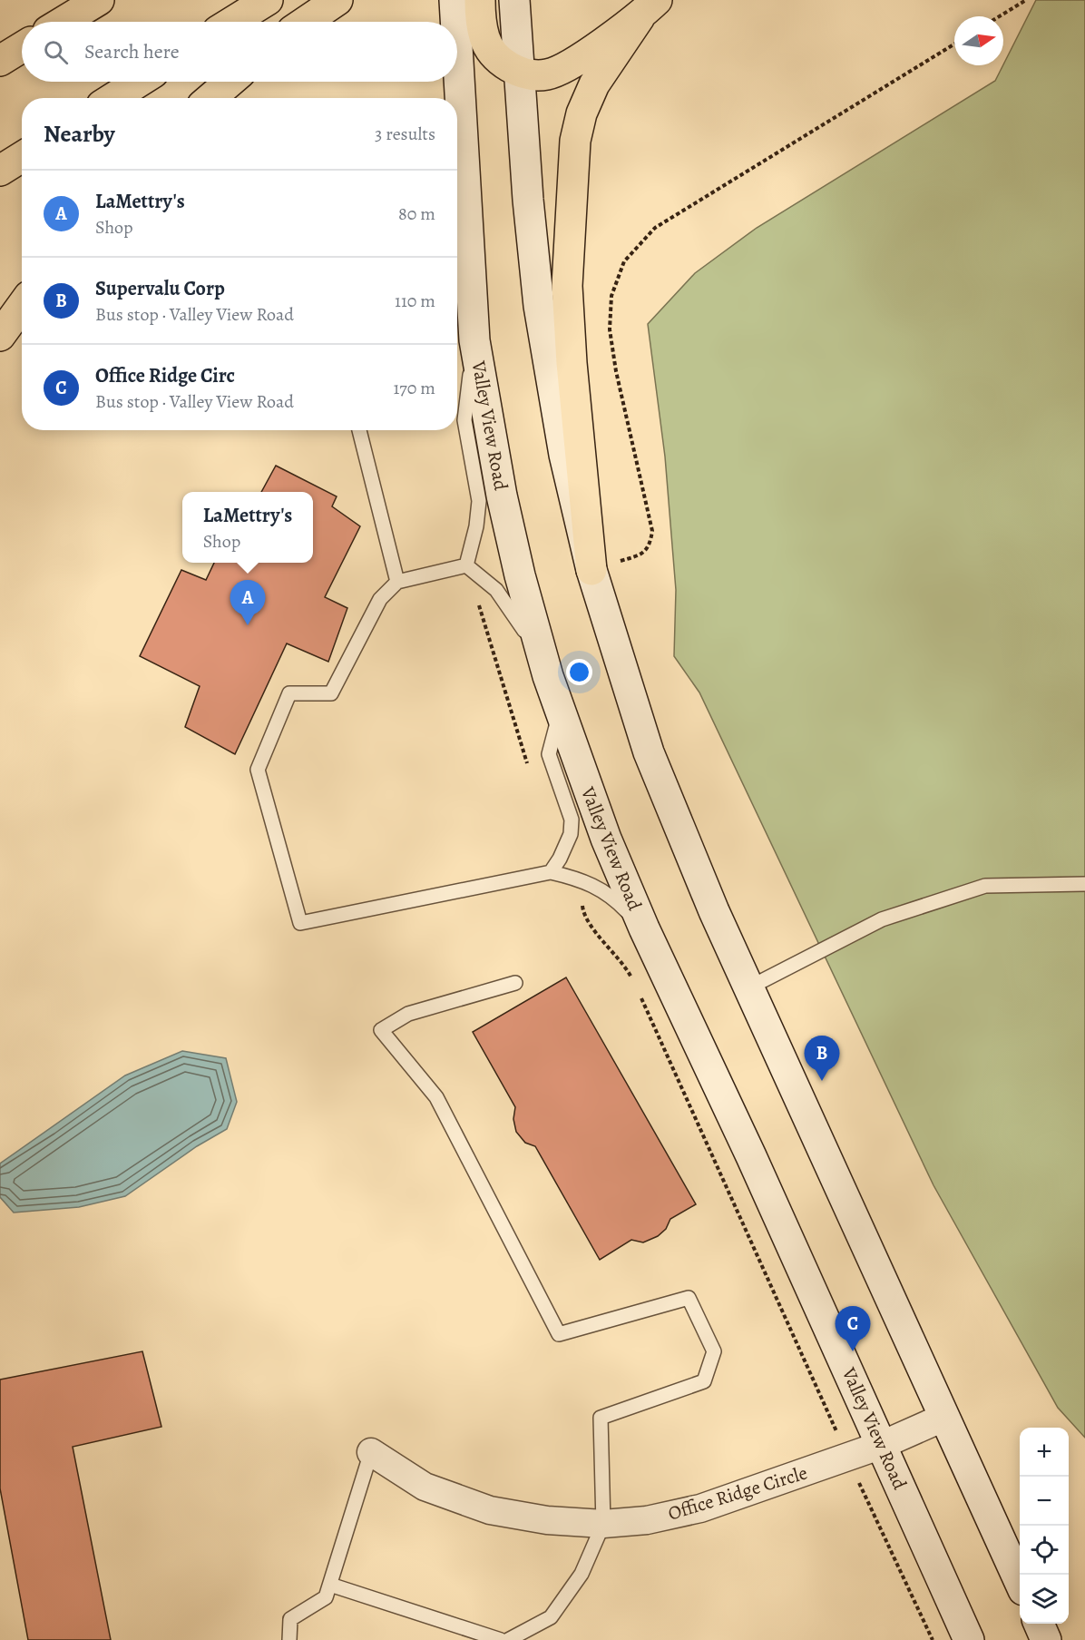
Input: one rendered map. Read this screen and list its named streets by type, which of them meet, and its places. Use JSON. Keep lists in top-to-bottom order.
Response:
{
  "streets": {
    "main road": ["Valley View Road"],
    "street": ["Office Ridge Circle"]
  },
  "crossings": [
    ["Valley View Road", "Office Ridge Circle"]
  ],
  "north": "right",
  "page": {
    "search": "Search here",
    "heading": ["Nearby", "3 results"],
    "list": [
      {
        "mark": "A",
        "name": "LaMettry's",
        "note": "Shop",
        "value": "80 m"
      },
      {
        "mark": "B",
        "name": "Supervalu Corp",
        "note": "Bus stop · Valley View Road",
        "value": "110 m"
      },
      {
        "mark": "C",
        "name": "Office Ridge Circ",
        "note": "Bus stop · Valley View Road",
        "value": "170 m"
      }
    ],
    "popup": ["LaMettry's", "Shop"],
    "pins": ["A", "B", "C"],
    "map_buttons": ["+", "−"]
  }
}
